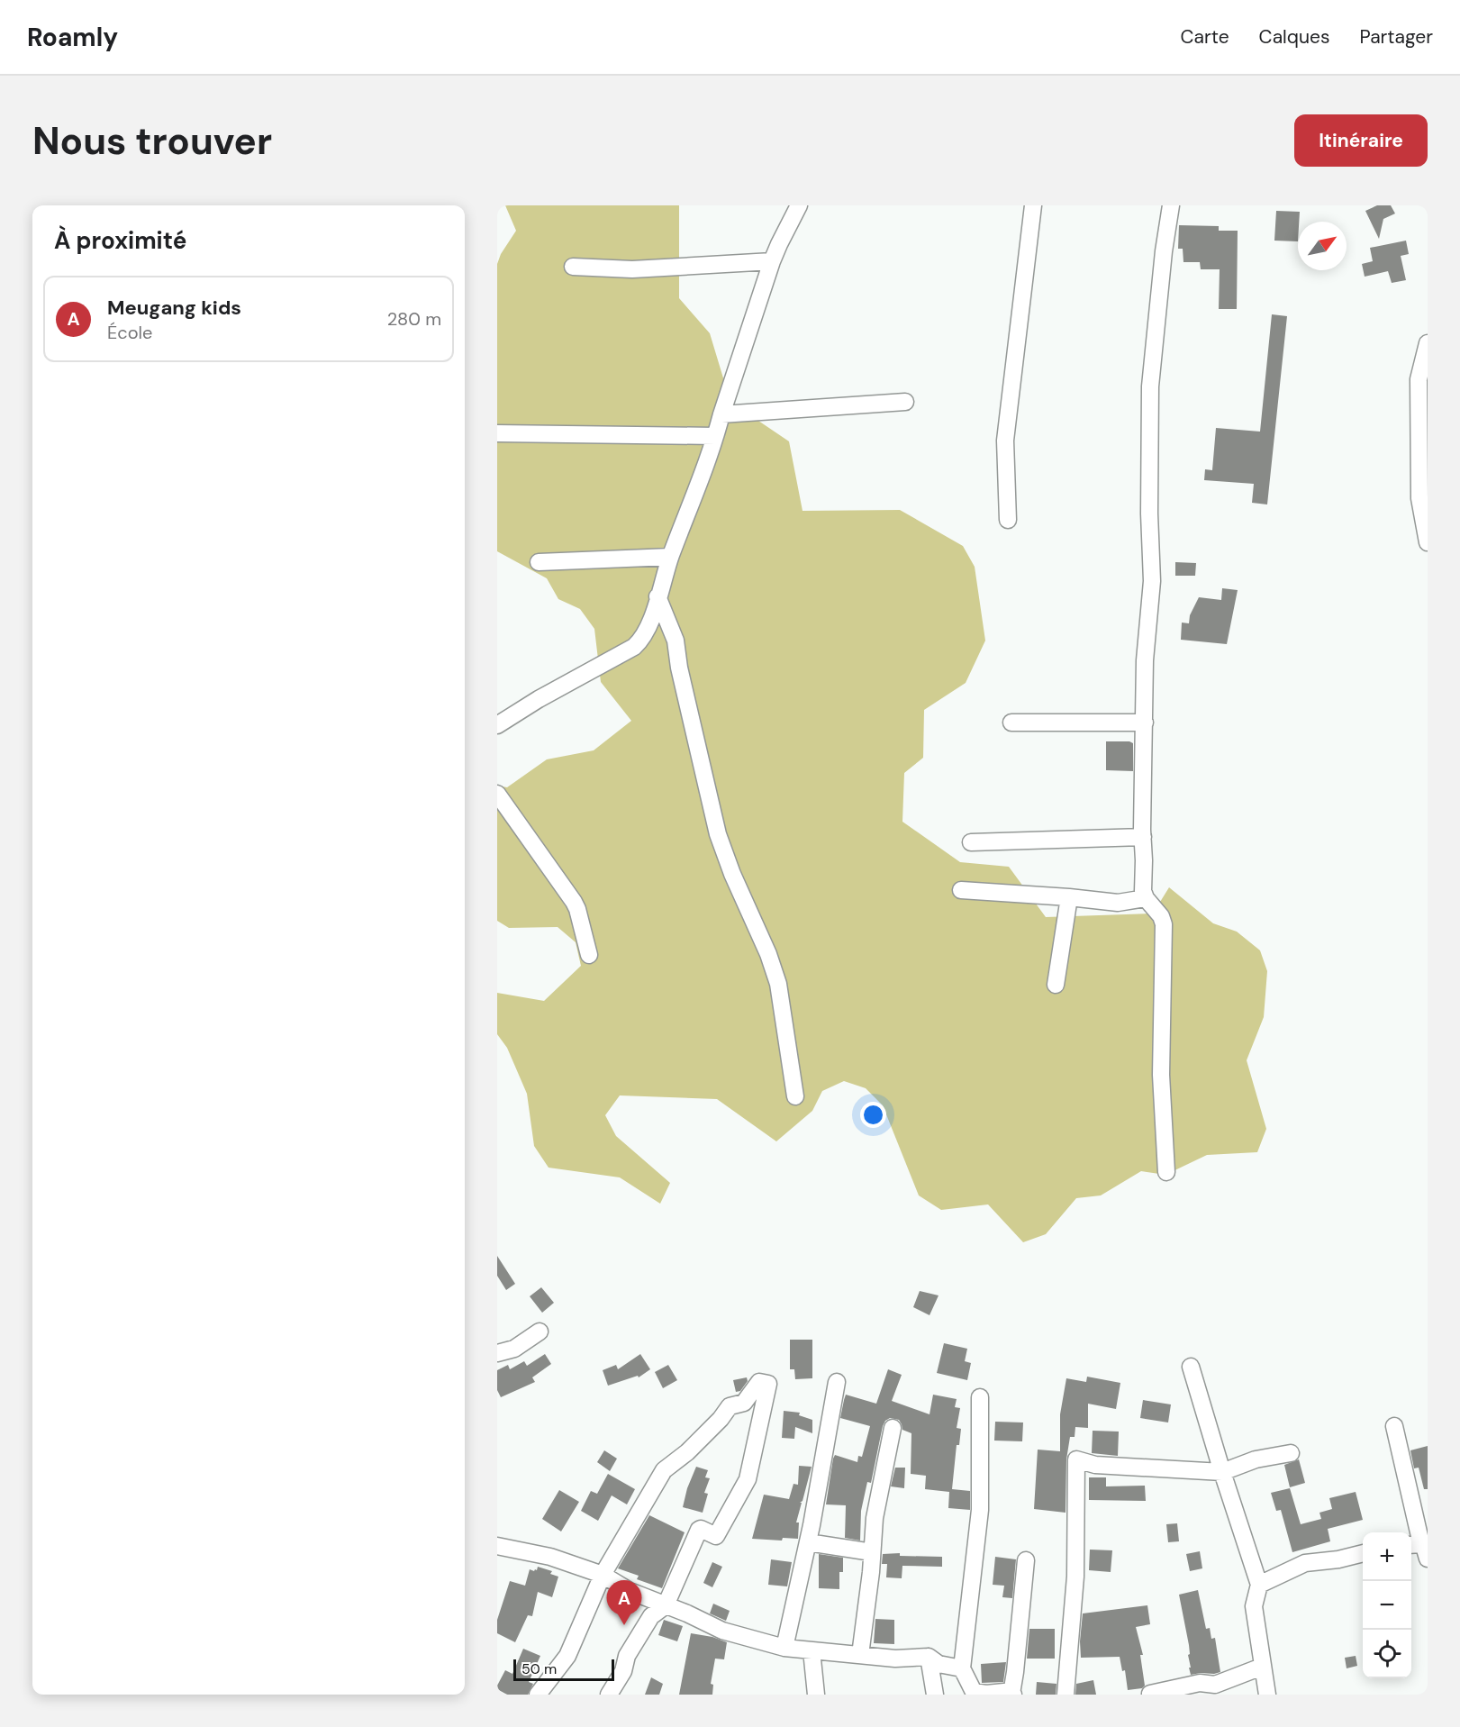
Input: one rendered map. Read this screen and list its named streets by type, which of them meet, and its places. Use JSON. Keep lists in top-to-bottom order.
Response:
{
  "scale_bar": "50 m",
  "north": "top right",
  "page": {
    "header": "Roamly",
    "nav": ["Carte", "Calques", "Partager"],
    "buttons": "Itinéraire",
    "title": "Nous trouver",
    "heading": "À proximité",
    "list": [
      {
        "mark": "A",
        "name": "Meugang kids",
        "note": "École",
        "value": "280 m"
      }
    ],
    "map_buttons": ["+", "−"],
    "pins": "A",
    "scale": "50 m"
  }
}
